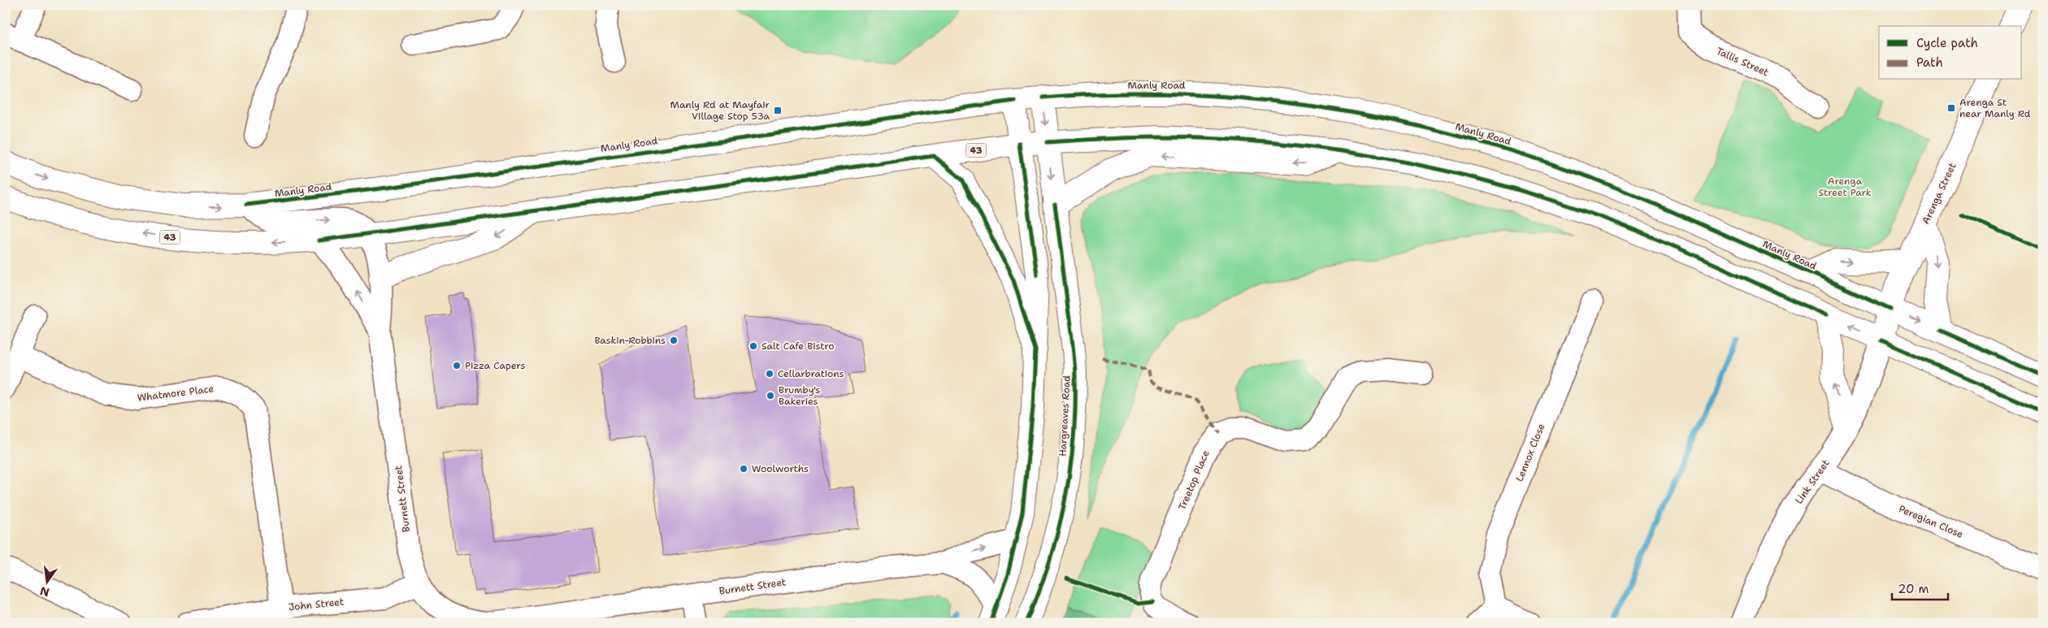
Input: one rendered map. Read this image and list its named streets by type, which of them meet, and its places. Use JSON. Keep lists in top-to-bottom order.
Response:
{
  "streets": {
    "main road": [
      "Manly Road",
      "43",
      "Arenga Street",
      "Hargreaves Road"
    ],
    "street": [
      "Tallis Street",
      "Whatmore Place",
      "Lennox Close",
      "Treetop Place",
      "Link Street",
      "Burnett Street",
      "Peregian Close",
      "John Street"
    ]
  },
  "crossings": [
    ["Manly Road", "Arenga Street"],
    ["Manly Road", "Hargreaves Road"],
    ["43", "Arenga Street"],
    ["43", "Hargreaves Road"],
    ["43", "Link Street"],
    ["43", "Burnett Street"],
    ["Arenga Street", "Link Street"],
    ["Whatmore Place", "John Street"],
    ["Link Street", "Peregian Close"],
    ["Burnett Street", "John Street"]
  ],
  "parks": ["Arenga Street Park"],
  "places": {
    "transit": ["Arenga St near Manly Rd", "Manly Rd at Mayfair Village Stop 53a"],
    "other": [
      "Baskin-Robbins",
      "Salt Cafe Bistro",
      "Pizza Capers",
      "Cellarbrations",
      "Brumby's Bakeries",
      "Woolworths"
    ]
  },
  "legend": ["Cycle path", "Path"],
  "scale_bar": "20 m",
  "north": "bottom"
}
